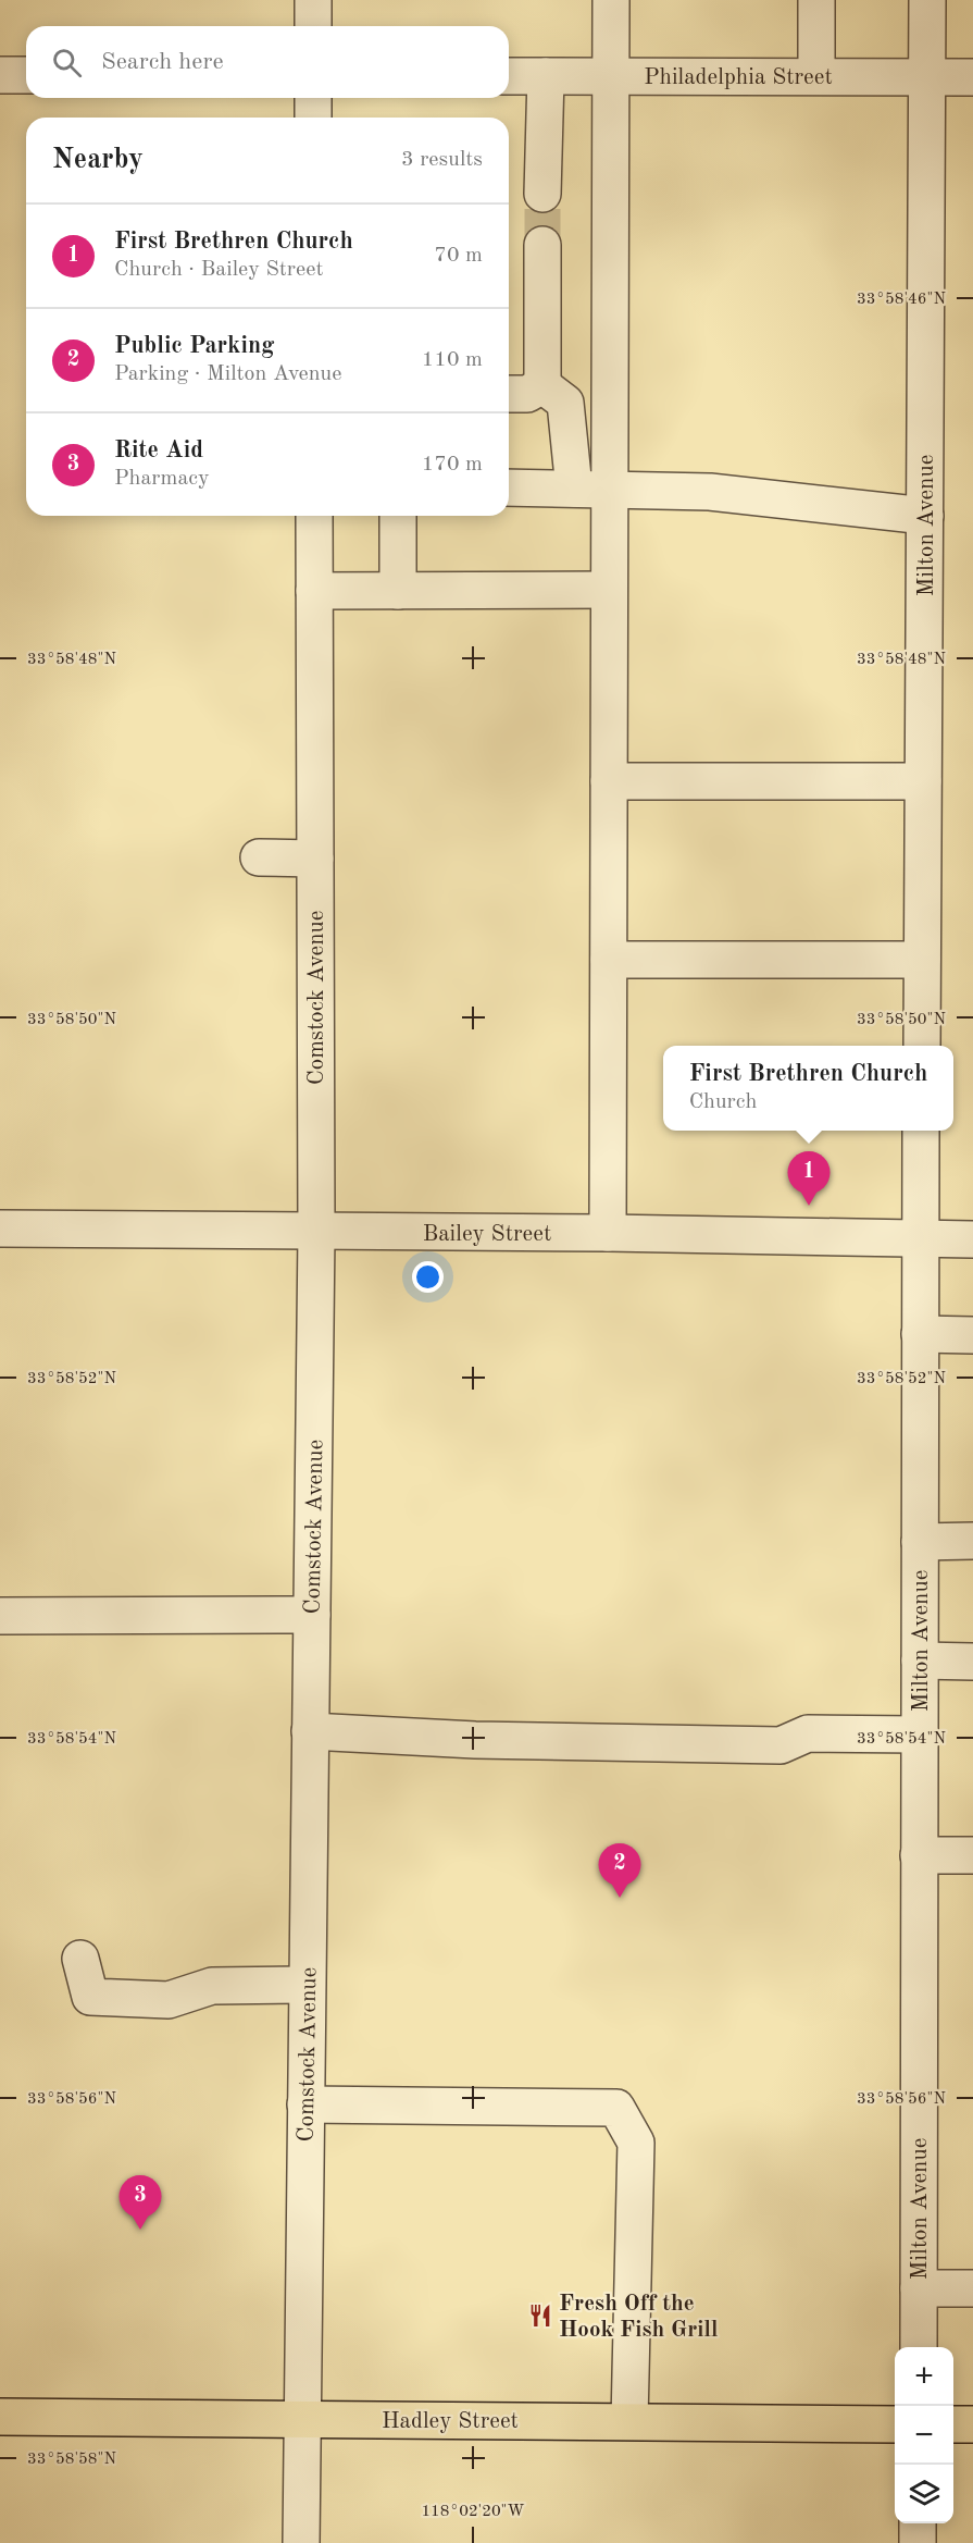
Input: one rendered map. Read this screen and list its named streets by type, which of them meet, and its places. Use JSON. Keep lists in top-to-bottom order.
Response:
{
  "streets": {
    "main road": ["Hadley Street"],
    "street": [
      "Philadelphia Street",
      "Milton Avenue",
      "Comstock Avenue",
      "Bailey Street"
    ]
  },
  "crossings": [
    ["Philadelphia Street", "Milton Avenue"],
    ["Milton Avenue", "Bailey Street"],
    ["Comstock Avenue", "Bailey Street"],
    ["Comstock Avenue", "Hadley Street"]
  ],
  "places": {
    "restaurant": ["Fresh Off the Hook Fish Grill"]
  },
  "page": {
    "search": "Search here",
    "heading": ["Nearby", "3 results"],
    "list": [
      {
        "mark": "1",
        "name": "First Brethren Church",
        "note": "Church · Bailey Street",
        "value": "70 m"
      },
      {
        "mark": "2",
        "name": "Public Parking",
        "note": "Parking · Milton Avenue",
        "value": "110 m"
      },
      {
        "mark": "3",
        "name": "Rite Aid",
        "note": "Pharmacy",
        "value": "170 m"
      }
    ],
    "popup": ["First Brethren Church", "Church"],
    "pins": ["1", "2", "3"],
    "map_buttons": ["+", "−"]
  },
  "coordinates": [
    "33°58'46\"N",
    "33°58'48\"N",
    "33°58'50\"N",
    "33°58'52\"N",
    "33°58'54\"N",
    "33°58'56\"N",
    "33°58'58\"N",
    "118°02'20\"W"
  ]
}
